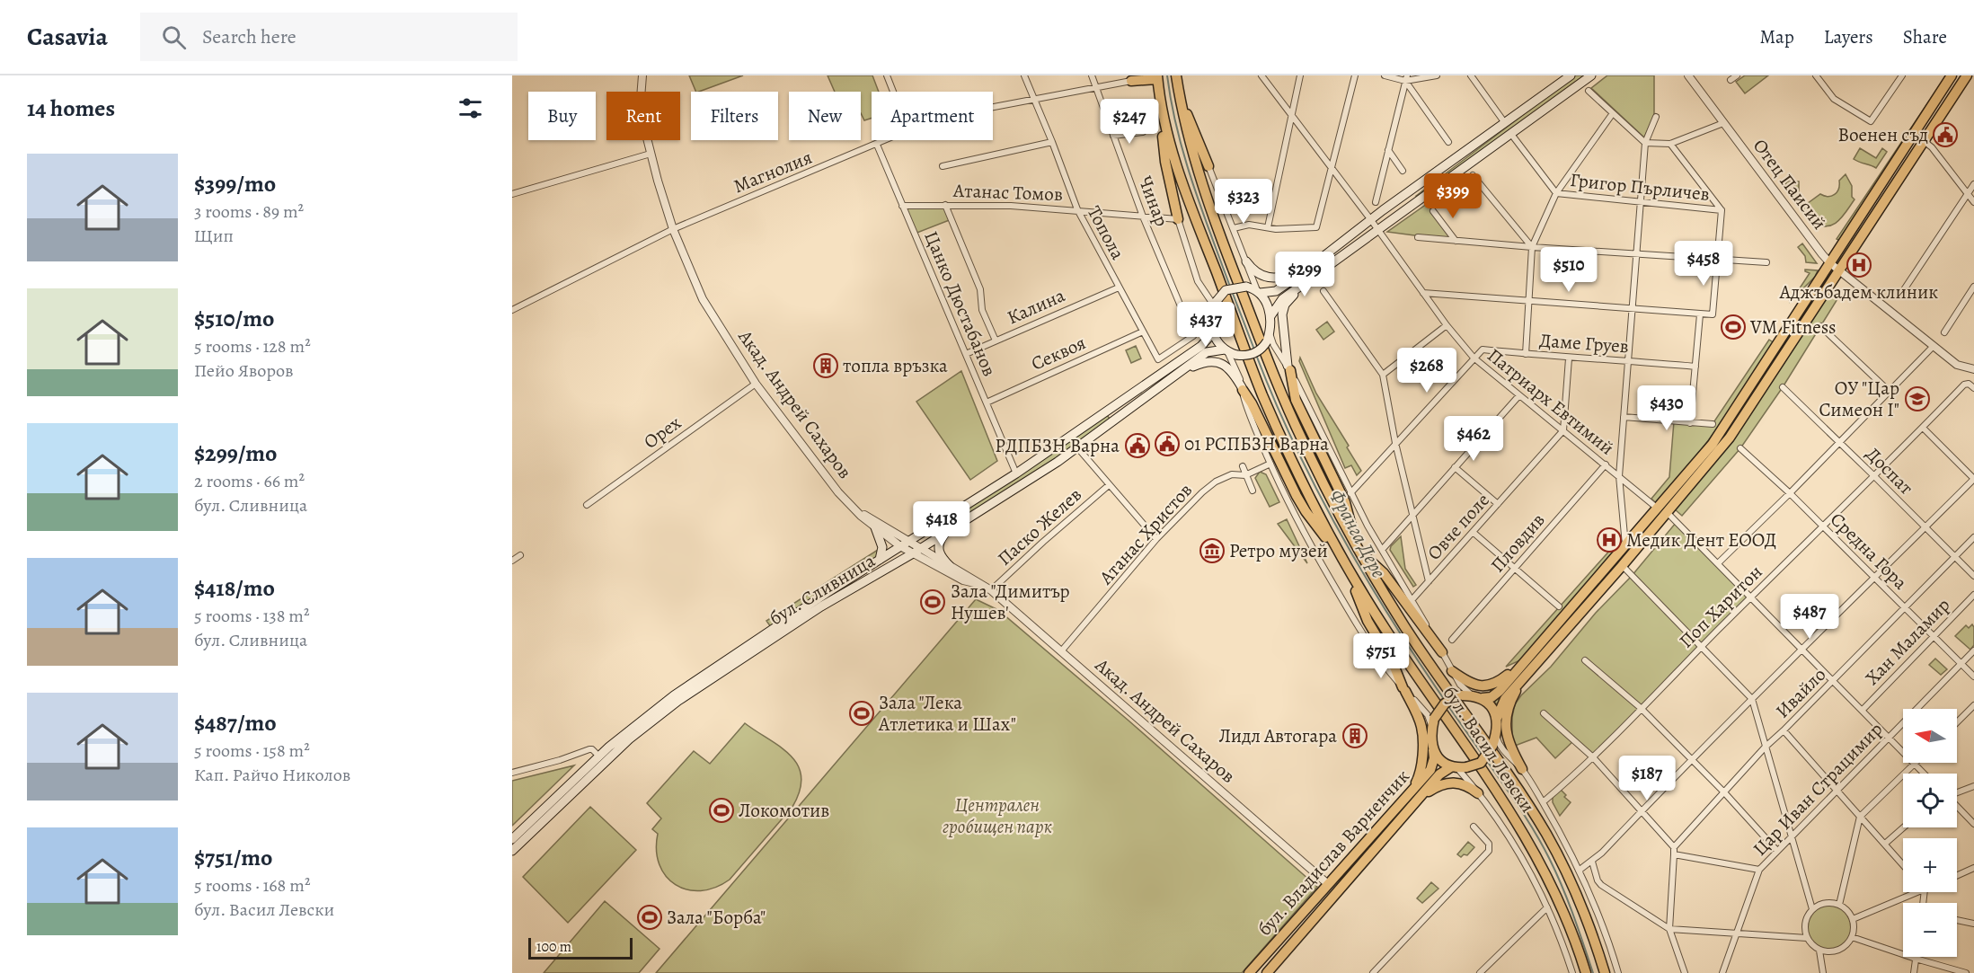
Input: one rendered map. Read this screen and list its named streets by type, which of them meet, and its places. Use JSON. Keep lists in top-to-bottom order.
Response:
{
  "streets": {
    "main road": ["бул. Сливница", "бул. Васил Левски", "бул. Владислав Варненчик"],
    "street": [
      "Магнолия",
      "Отец Паисий",
      "Григор Пърличев",
      "Атанас Томов",
      "Чинар",
      "Топола",
      "Цанко Дюстабанов",
      "Калина",
      "Даме Груев",
      "Секвоя",
      "Патриарх Евтимий",
      "Акад. Андрей Сахаров",
      "Орех",
      "Доспат",
      "Паско Желев",
      "Овче поле",
      "Атанас Христов",
      "Пловдив",
      "Средна Гора",
      "Поп Харитон",
      "Хан Маламир",
      "Ивайло",
      "Цар Иван Страцимир"
    ]
  },
  "crossings": [
    ["Магнолия", "Чинар"],
    ["Магнолия", "Топола"],
    ["Магнолия", "Цанко Дюстабанов"],
    ["Магнолия", "Акад. Андрей Сахаров"],
    ["Атанас Томов", "Чинар"],
    ["Атанас Томов", "Топола"],
    ["Атанас Томов", "Цанко Дюстабанов"],
    ["Чинар", "Топола"],
    ["Топола", "Калина"],
    ["Топола", "Секвоя"],
    ["Цанко Дюстабанов", "Калина"],
    ["Цанко Дюстабанов", "Секвоя"],
    ["Цанко Дюстабанов", "бул. Сливница"],
    ["Даме Груев", "Патриарх Евтимий"],
    ["Патриарх Евтимий", "Овче поле"],
    ["Патриарх Евтимий", "Пловдив"],
    ["Патриарх Евтимий", "Поп Харитон"],
    ["Патриарх Евтимий", "Хан Маламир"],
    ["Патриарх Евтимий", "Ивайло"],
    ["Патриарх Евтимий", "Цар Иван Страцимир"],
    ["Акад. Андрей Сахаров", "Орех"],
    ["Акад. Андрей Сахаров", "Паско Желев"],
    ["Акад. Андрей Сахаров", "Атанас Христов"],
    ["Акад. Андрей Сахаров", "бул. Сливница"],
    ["Акад. Андрей Сахаров", "бул. Владислав Варненчик"],
    ["Доспат", "Поп Харитон"],
    ["Доспат", "Ивайло"],
    ["Средна Гора", "Поп Харитон"],
    ["Средна Гора", "Хан Маламир"],
    ["Средна Гора", "Ивайло"],
    ["Средна Гора", "Цар Иван Страцимир"]
  ],
  "water": ["Франга Дере"],
  "parks": ["Централен гробищен парк"],
  "places": {
    "public building": ["Военен съд", "01 РСПБЗН Варна", "РДПБЗН Варна"],
    "hospital": ["Аджъбадем клиник", "Медик Дент ЕООД"],
    "sports": [
      "VM Fitness",
      "Зала \"Димитър Нушев'",
      "Зала \"Лека Атлетика и Шах\"",
      "Локомотив",
      "Зала \"Борба\""
    ],
    "building": ["топла връзка", "Лидл Автогара"],
    "school or university": ["ОУ \"Цар Симеон I\""],
    "museum": ["Ретро музей"]
  },
  "scale_bar": "100 m",
  "north": "left",
  "page": {
    "header": "Casavia",
    "search": "Search here",
    "nav": ["Map", "Layers", "Share"],
    "heading": "14 homes",
    "chip": [
      "Buy",
      "Rent",
      "Filters",
      "New",
      "Apartment"
    ],
    "price": [
      "$247",
      "$399",
      "$323",
      "$458",
      "$510",
      "$299",
      "$437",
      "$268",
      "$430",
      "$462",
      "$418",
      "$487",
      "$751",
      "$187"
    ],
    "list": [
      {
        "name": "$399/mo",
        "note": "3 rooms · 89 m² · Щип"
      },
      {
        "name": "$510/mo",
        "note": "5 rooms · 128 m² · Пейо Яворов"
      },
      {
        "name": "$299/mo",
        "note": "2 rooms · 66 m² · бул. Сливница"
      },
      {
        "name": "$418/mo",
        "note": "5 rooms · 138 m² · бул. Сливница"
      },
      {
        "name": "$487/mo",
        "note": "5 rooms · 158 m² · Кап. Райчо Николов"
      },
      {
        "name": "$751/mo",
        "note": "5 rooms · 168 m² · бул. Васил Левски"
      }
    ],
    "map_buttons": ["+", "−"],
    "scale": "100 m"
  }
}
